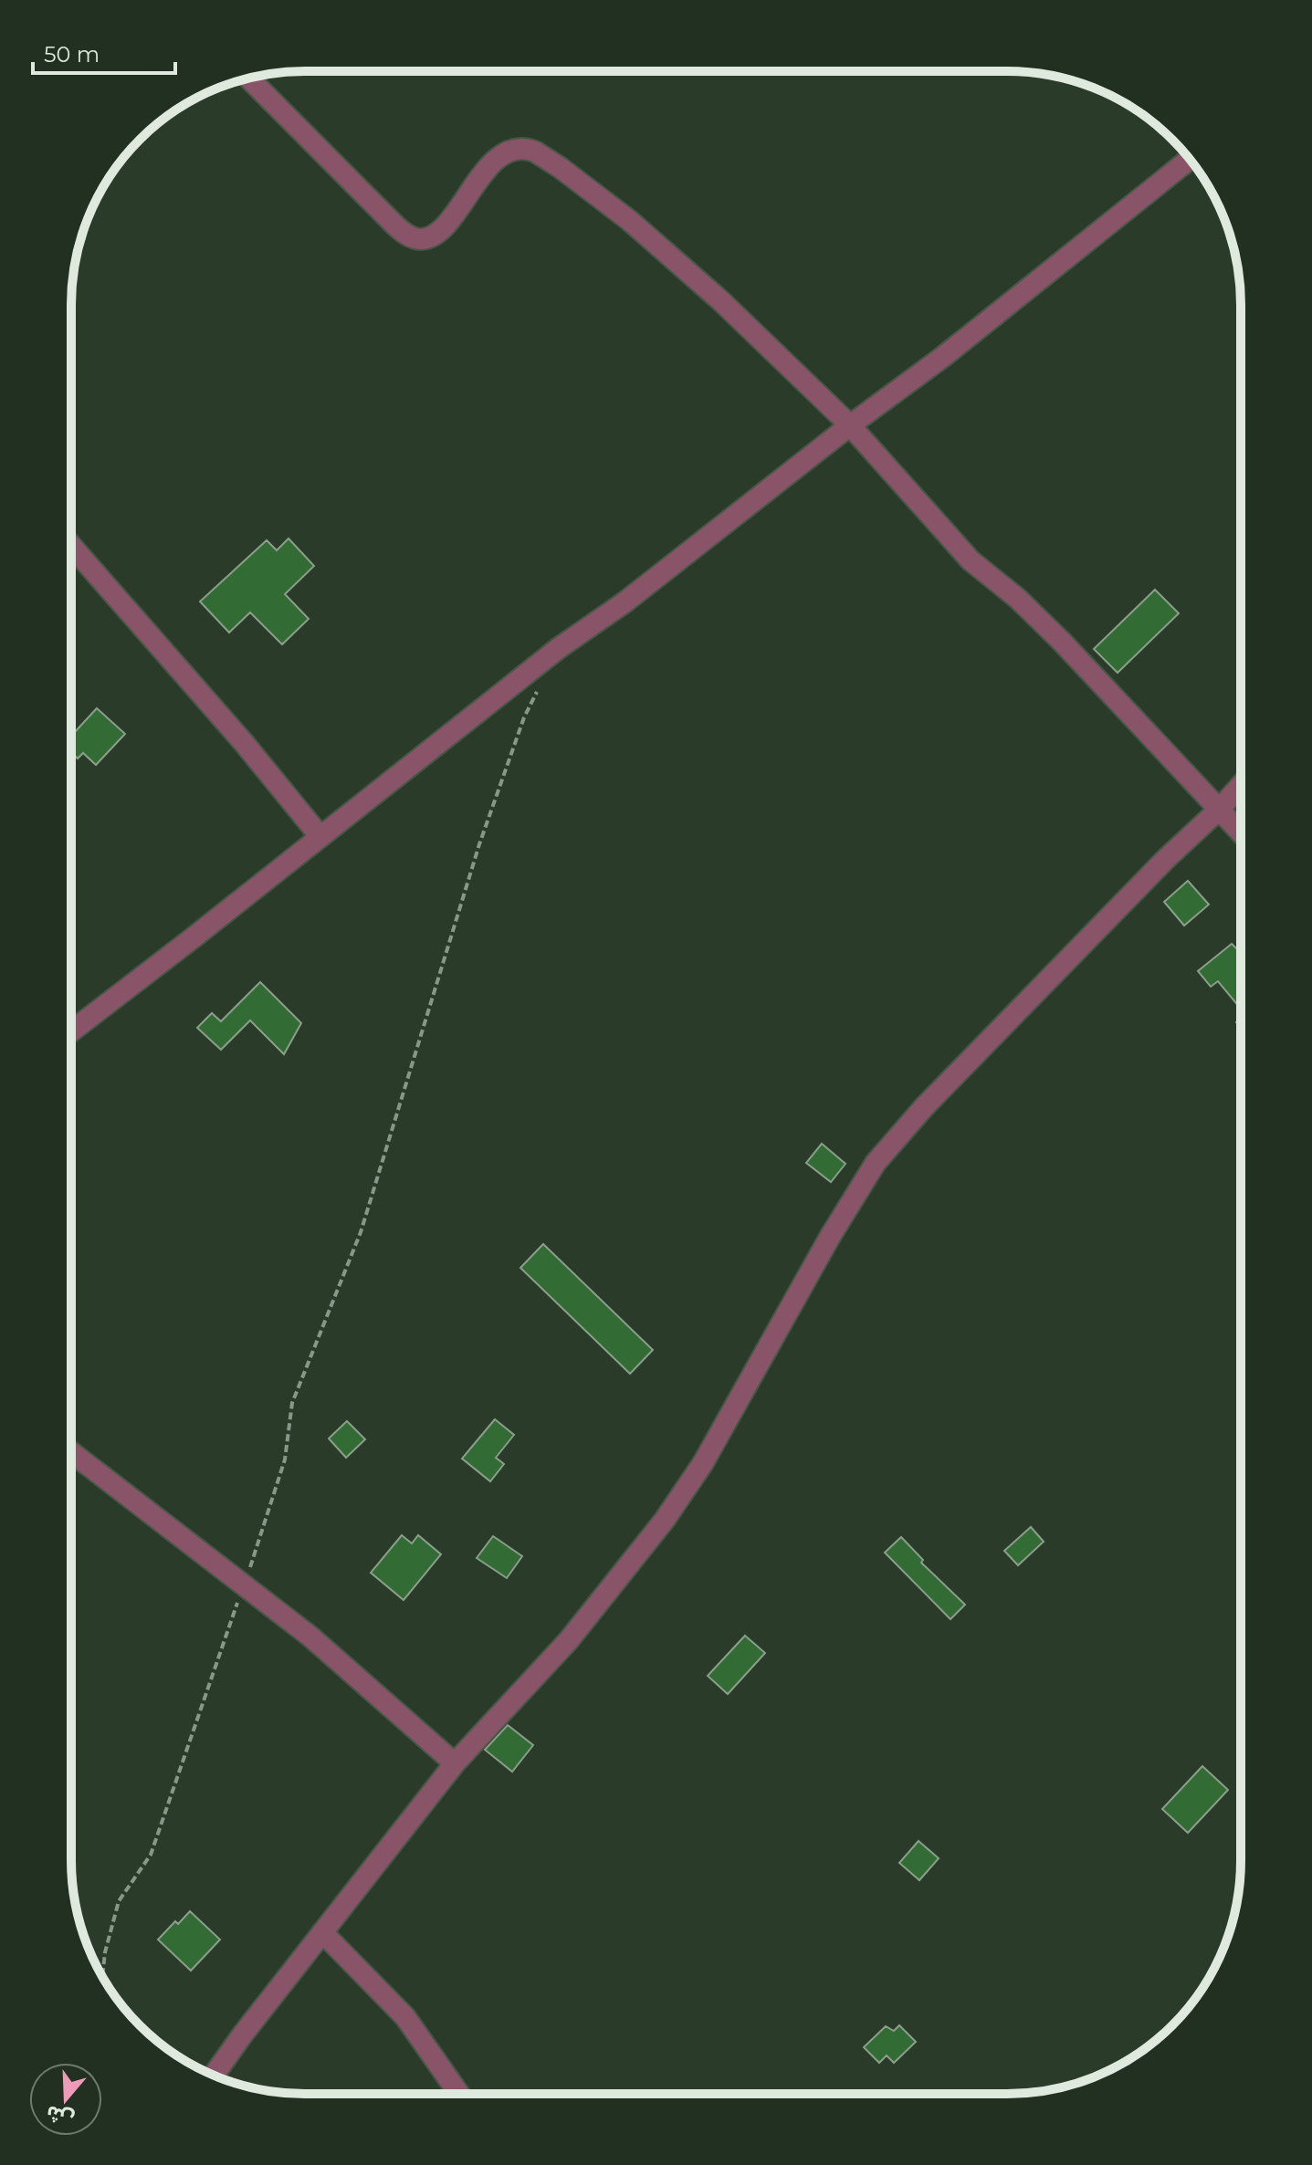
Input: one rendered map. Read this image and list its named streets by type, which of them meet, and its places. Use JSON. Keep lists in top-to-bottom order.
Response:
{
  "scale_bar": "50 m",
  "north": "bottom"
}
